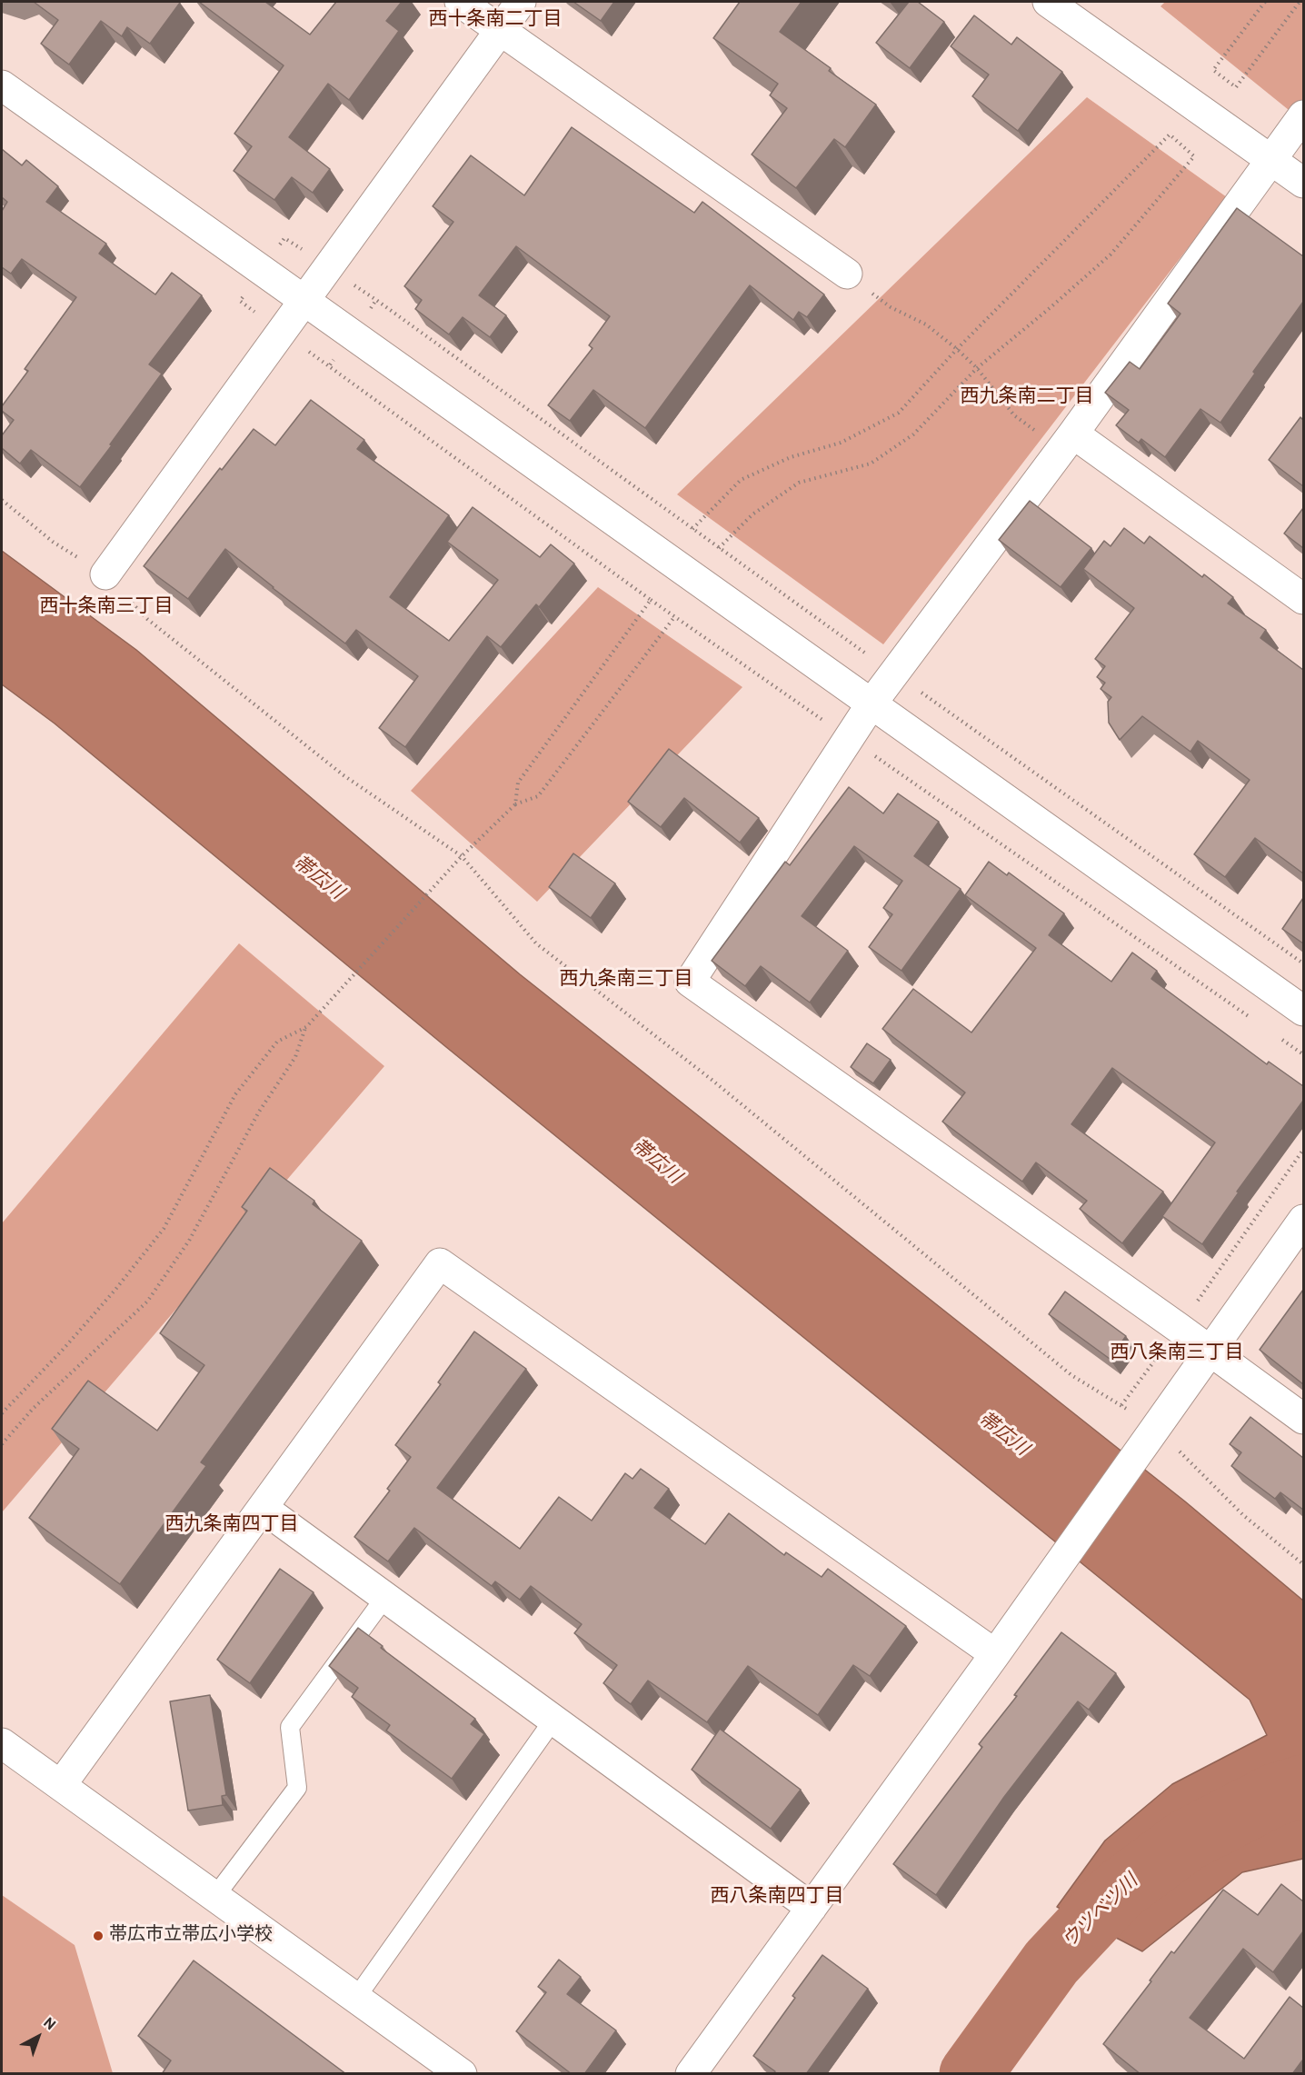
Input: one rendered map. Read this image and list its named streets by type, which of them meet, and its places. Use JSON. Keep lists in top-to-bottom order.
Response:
{
  "districts": [
    "西十条南二丁目",
    "西九条南二丁目",
    "西十条南三丁目",
    "西九条南三丁目",
    "西八条南三丁目",
    "西九条南四丁目",
    "西八条南四丁目"
  ],
  "water": ["帯広川", "ウツベツ川"],
  "places": ["帯広市立帯広小学校"],
  "north": "top right"
}
